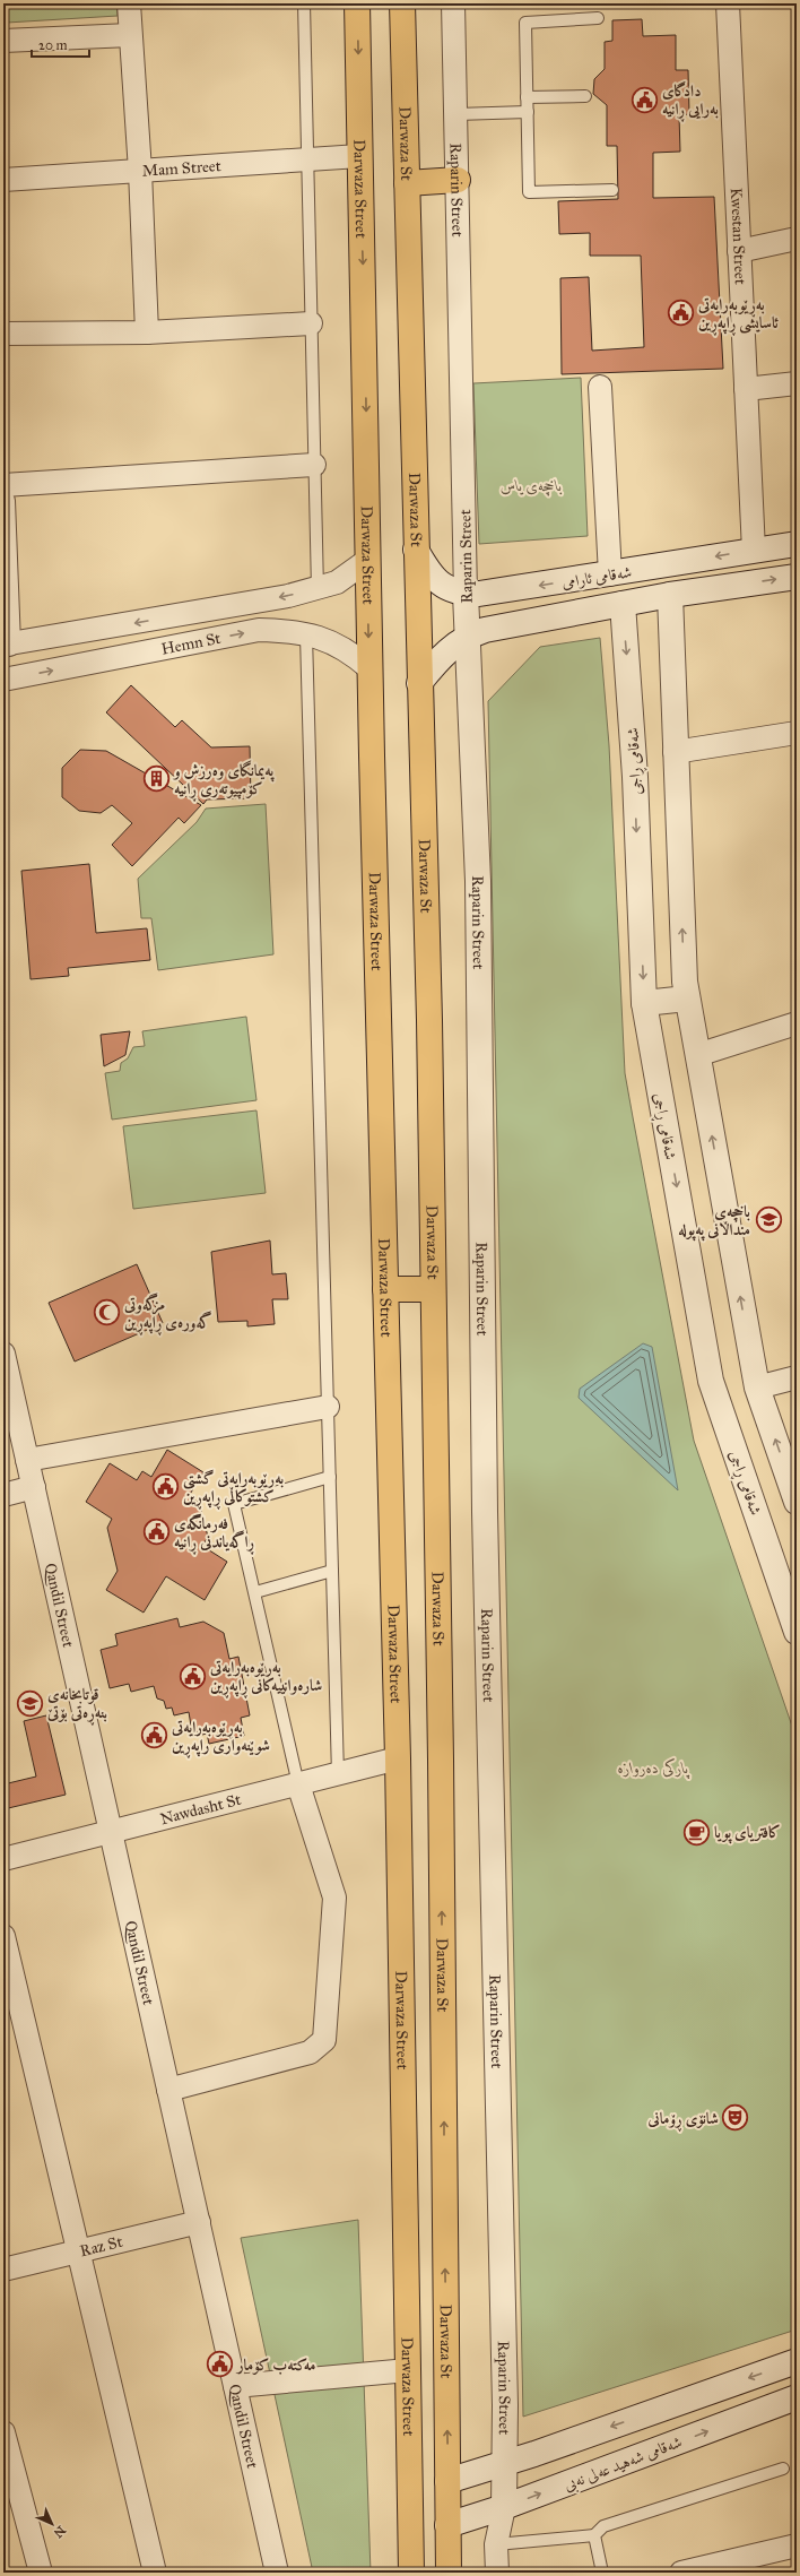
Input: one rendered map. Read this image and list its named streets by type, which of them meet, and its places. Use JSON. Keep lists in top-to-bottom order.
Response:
{
  "streets": {
    "highway": ["Darwaza St", "Darwaza Street"],
    "street": [
      "Mam Street",
      "Raparin Street",
      "Kwestan Street",
      "شەقامی ئارامی",
      "Hemn St",
      "شەقامی ڕاجی",
      "Qandil Street",
      "Nawdasht St",
      "Raz St",
      "شەقامی شەهید عەلی نەبی"
    ]
  },
  "crossings": [
    ["Darwaza St", "شەقامی ئارامی"],
    ["Darwaza St", "شەقامی شەهید عەلی نەبی"],
    ["Mam Street", "Darwaza Street"],
    ["Darwaza Street", "Hemn St"],
    ["Darwaza Street", "Nawdasht St"],
    ["Raparin Street", "شەقامی ئارامی"],
    ["Raparin Street", "شەقامی شەهید عەلی نەبی"],
    ["Kwestan Street", "شەقامی ئارامی"],
    ["Qandil Street", "Nawdasht St"],
    ["Qandil Street", "Raz St"]
  ],
  "one_way": ["Darwaza St"],
  "parks": ["باخچەی یاس", "پارکی دەروازە"],
  "places": {
    "public building": [
      "دادگای بەرایی ڕانیە",
      "بەڕێوبەرایەتی ئاسایشی ڕاپەڕین",
      "بەڕێوبەرایەتی گشتی کشتوکاڵی ڕاپەڕین",
      "فەرمانگەی ڕاگەیاندنی ڕانیە",
      "بەڕێوەبەرایەتی شارەوانییەکانی ڕاپەڕین",
      "بەڕێوەبەرایەتی شوێنەواری راپەڕین",
      "مەکتەب کۆمار"
    ],
    "building": ["پەیمانگای وەرزش و کۆمپیوتەری ڕانیە"],
    "school or university": ["باخچەی منداڵانی پەپولە", "قوتابخانەی بنەڕەتی بۆتێ"],
    "mosque": ["مزگەوتی گەورەی ڕاپەڕین"],
    "cafe": ["کافتریای پویا"],
    "theatre": ["شانۆی ڕۆمانی"]
  },
  "scale_bar": "20 m",
  "north": "bottom right"
}
